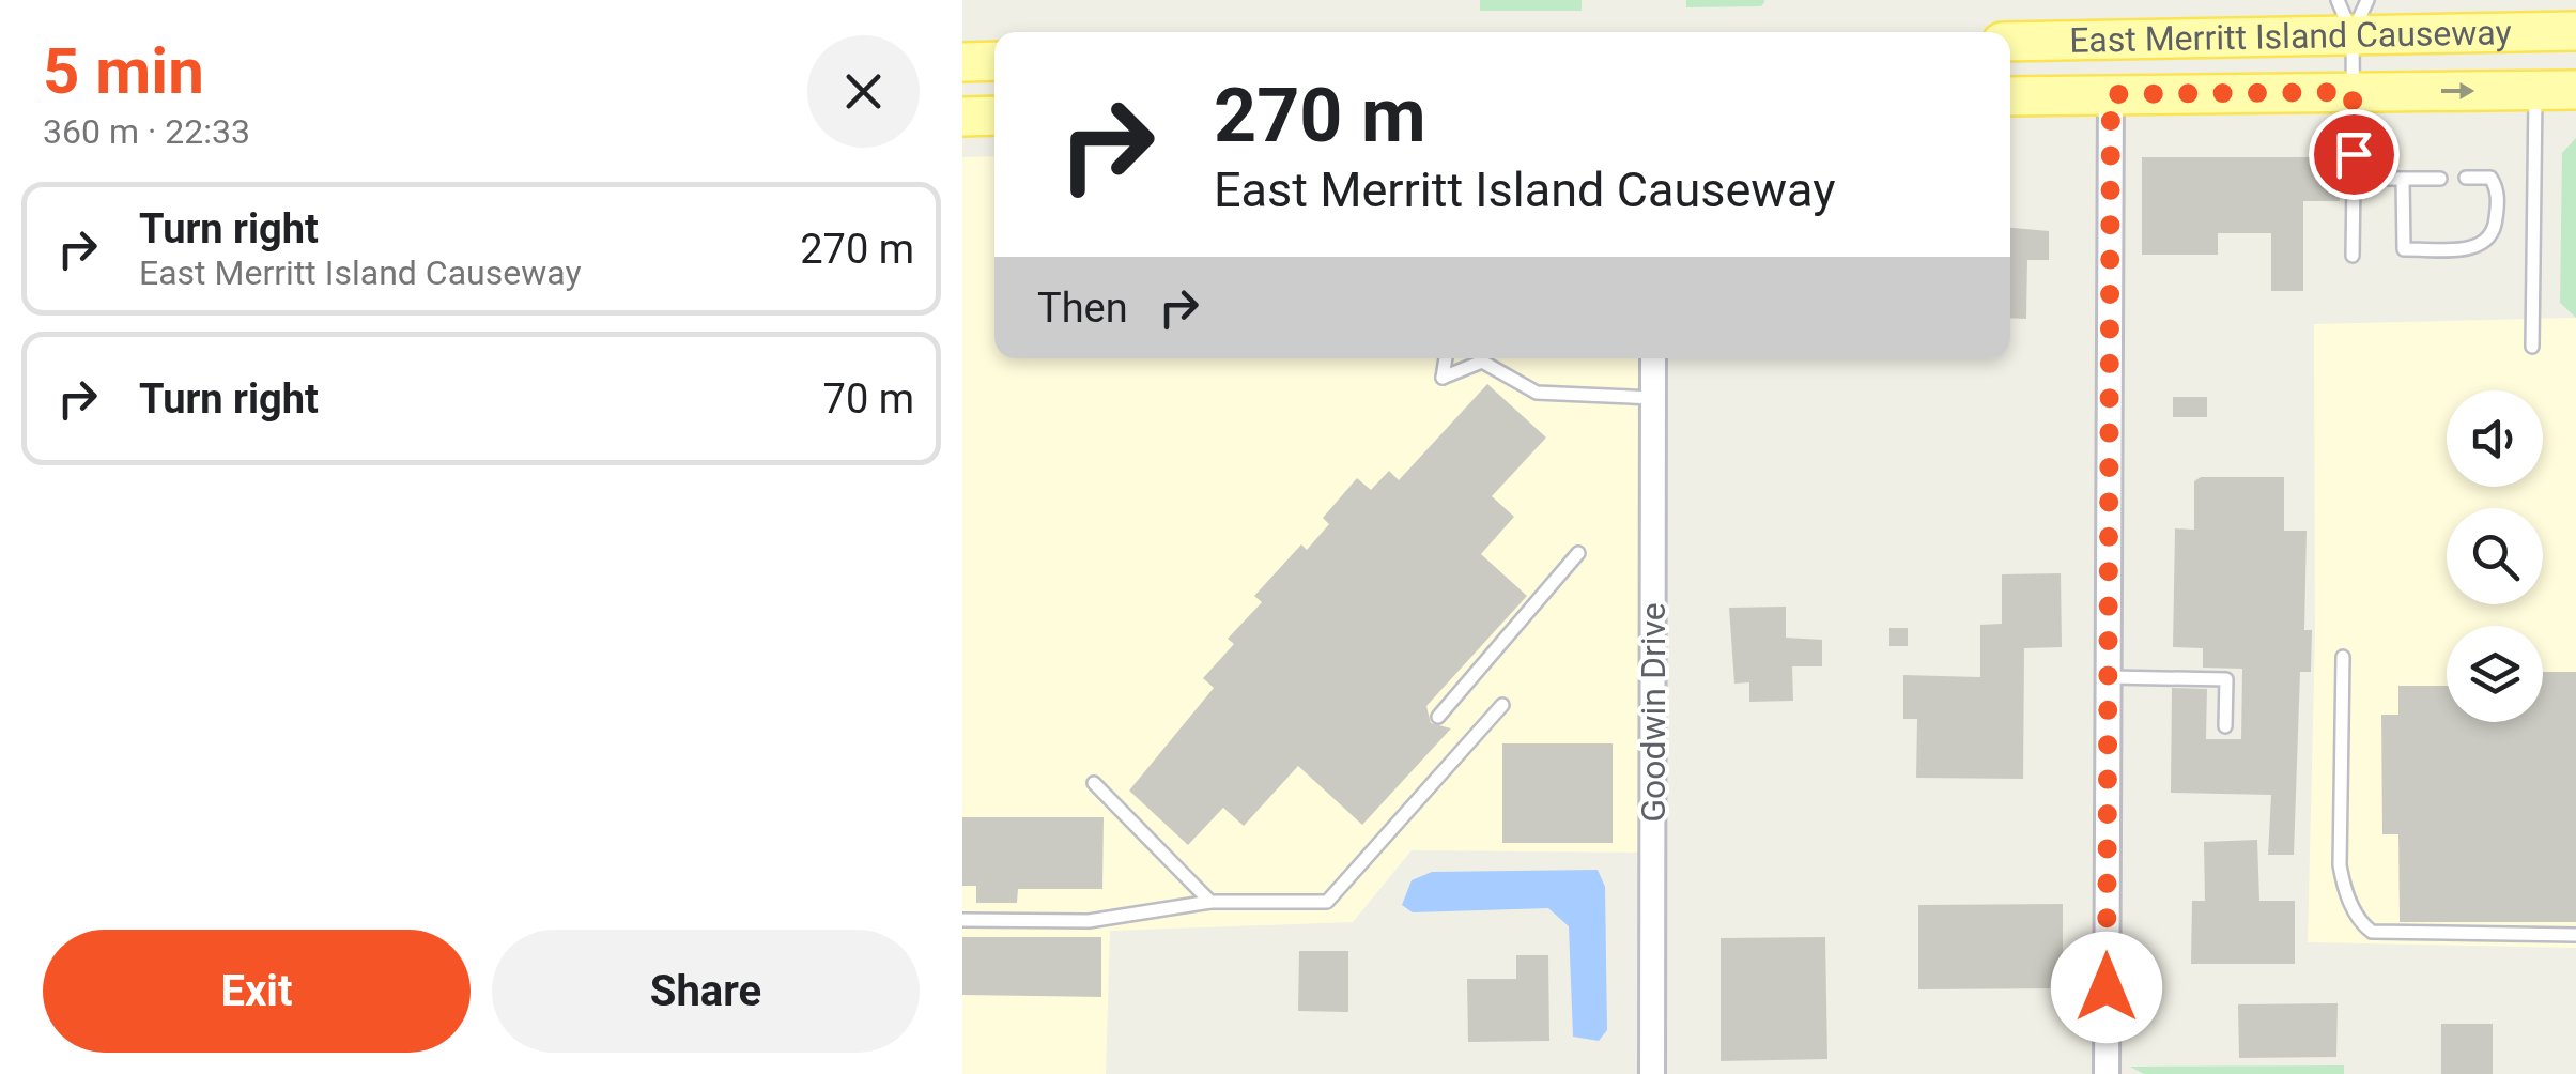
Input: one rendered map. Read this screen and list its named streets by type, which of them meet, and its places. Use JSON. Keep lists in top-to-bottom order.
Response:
{
  "streets": {
    "main road": ["East Merritt Island Causeway"],
    "street": ["Goodwin Drive"]
  },
  "page": {
    "heading": ["5 min", "360 m · 22:33"],
    "turn": ["270 m", "East Merritt Island Causeway"],
    "list": [
      {
        "name": "Turn right",
        "note": "East Merritt Island Causeway",
        "value": "270 m"
      },
      {
        "name": "Turn right",
        "value": "70 m"
      }
    ],
    "then": "Then",
    "buttons": ["Exit", "Share"]
  }
}
